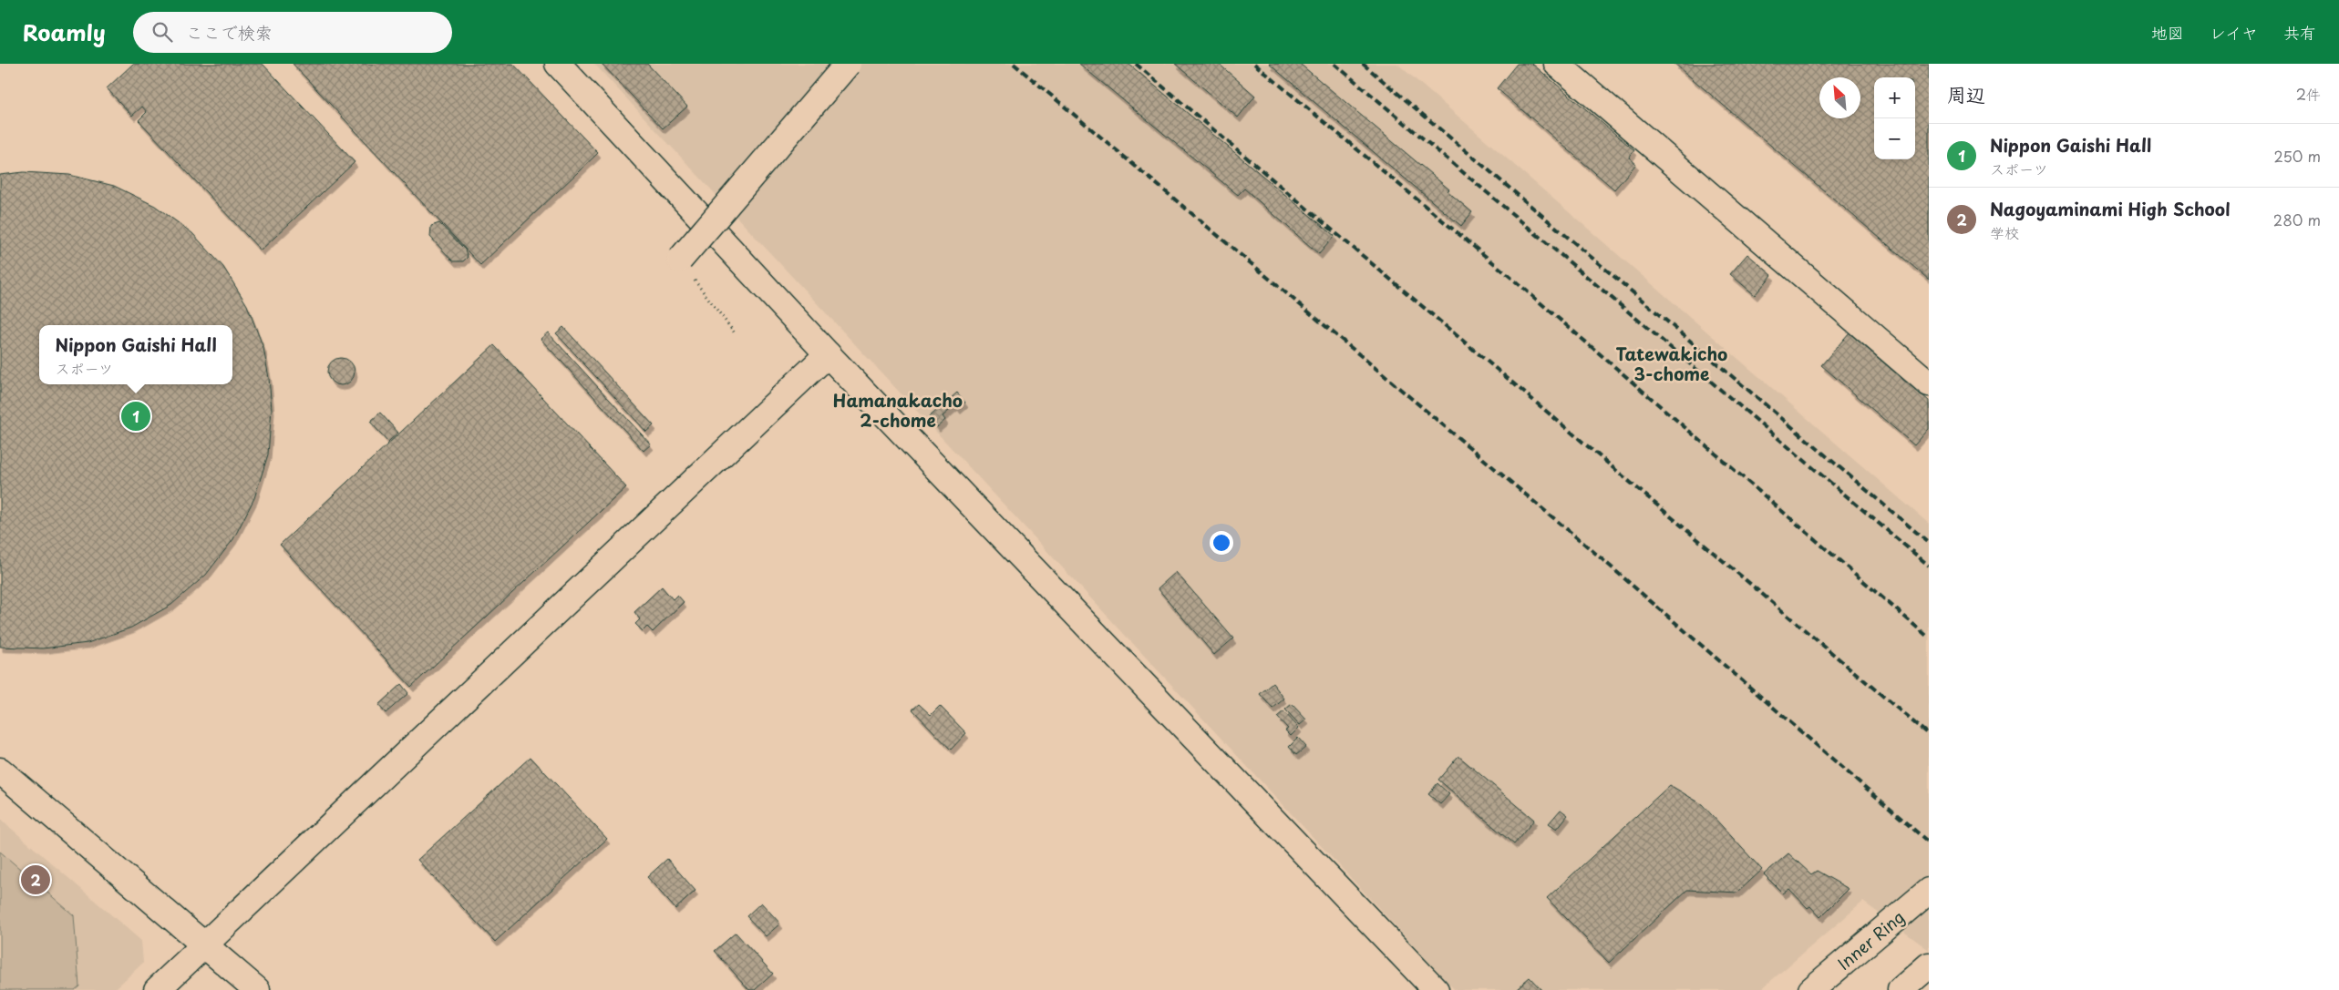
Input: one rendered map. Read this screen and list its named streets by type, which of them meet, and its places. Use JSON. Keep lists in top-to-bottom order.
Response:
{
  "streets": {
    "street": ["Inner Ring"]
  },
  "districts": ["Tatewakicho 3-chome", "Hamanakacho 2-chome"],
  "north": "top left",
  "page": {
    "header": "Roamly",
    "search": "ここで検索",
    "nav": ["地図", "レイヤ", "共有"],
    "heading": ["周辺", "2件"],
    "map_buttons": ["+", "−"],
    "list": [
      {
        "mark": "1",
        "name": "Nippon Gaishi Hall",
        "note": "スポーツ",
        "value": "250 m"
      },
      {
        "mark": "2",
        "name": "Nagoyaminami High School",
        "note": "学校",
        "value": "280 m"
      }
    ],
    "popup": ["Nippon Gaishi Hall", "スポーツ"],
    "pins": ["1", "2"]
  }
}
